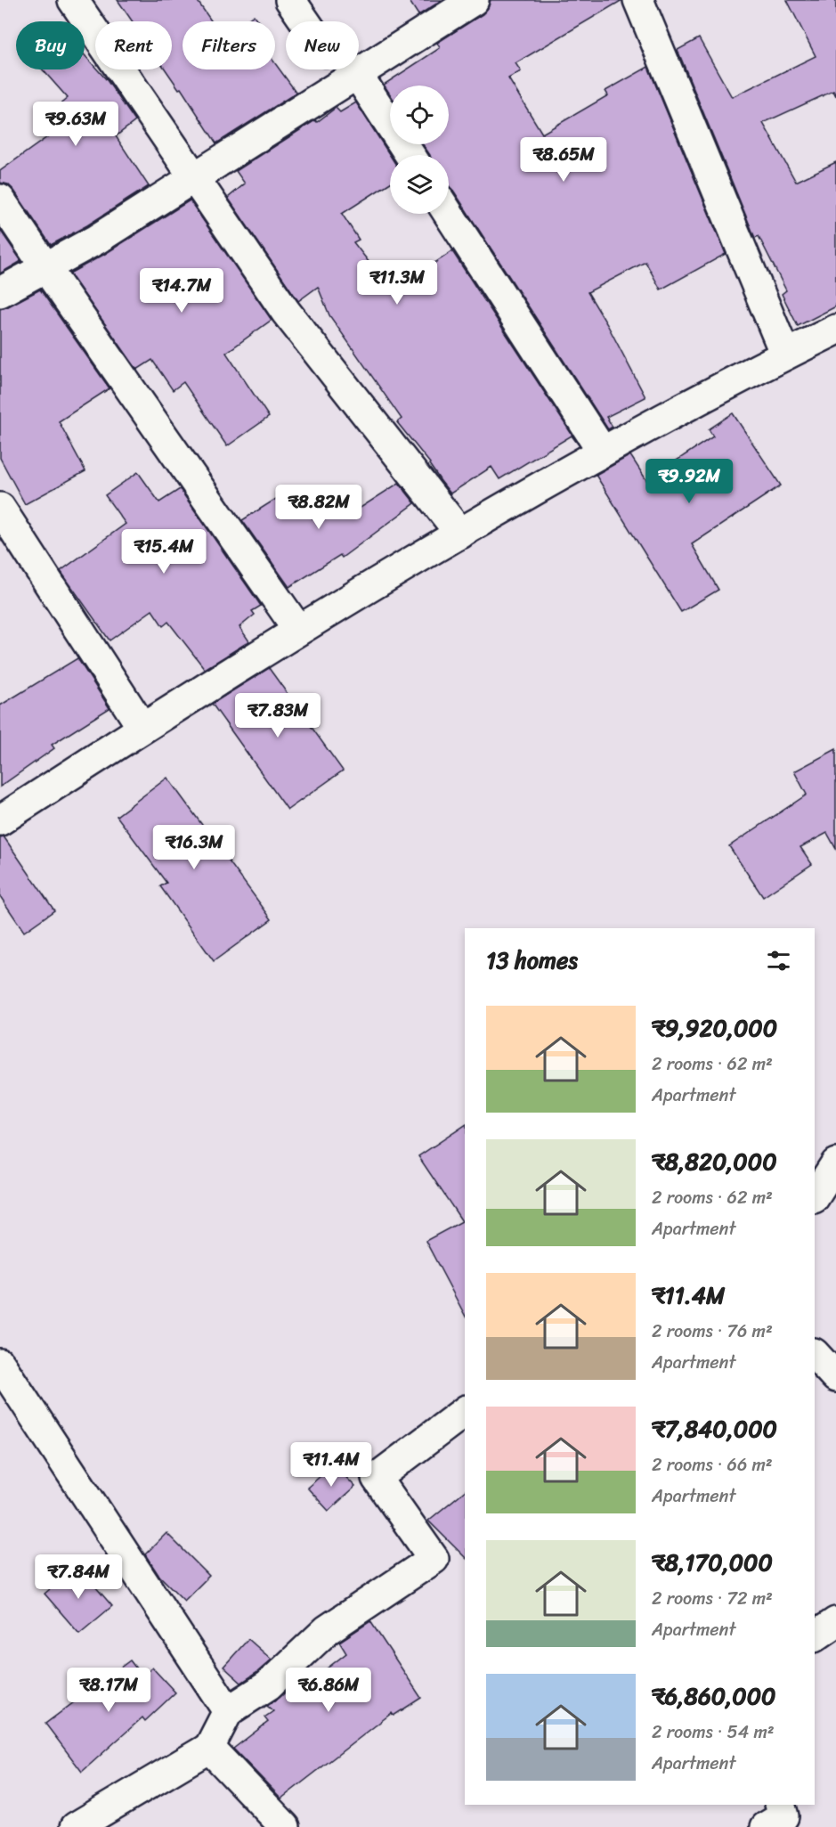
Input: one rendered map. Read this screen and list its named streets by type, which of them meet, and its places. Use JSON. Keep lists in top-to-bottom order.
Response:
{
  "page": {
    "chip": [
      "Buy",
      "Rent",
      "Filters",
      "New"
    ],
    "price": [
      "₹9.63M",
      "₹8.65M",
      "₹11.3M",
      "₹14.7M",
      "₹9.92M",
      "₹8.82M",
      "₹15.4M",
      "₹7.83M",
      "₹16.3M",
      "₹11.4M",
      "₹7.84M",
      "₹8.17M",
      "₹6.86M"
    ],
    "heading": "13 homes",
    "list": [
      {
        "name": "₹9,920,000",
        "note": "2 rooms · 62 m² · Apartment"
      },
      {
        "name": "₹8,820,000",
        "note": "2 rooms · 62 m² · Apartment"
      },
      {
        "name": "₹11.4M",
        "note": "2 rooms · 76 m² · Apartment"
      },
      {
        "name": "₹7,840,000",
        "note": "2 rooms · 66 m² · Apartment"
      },
      {
        "name": "₹8,170,000",
        "note": "2 rooms · 72 m² · Apartment"
      },
      {
        "name": "₹6,860,000",
        "note": "2 rooms · 54 m² · Apartment"
      }
    ]
  }
}
